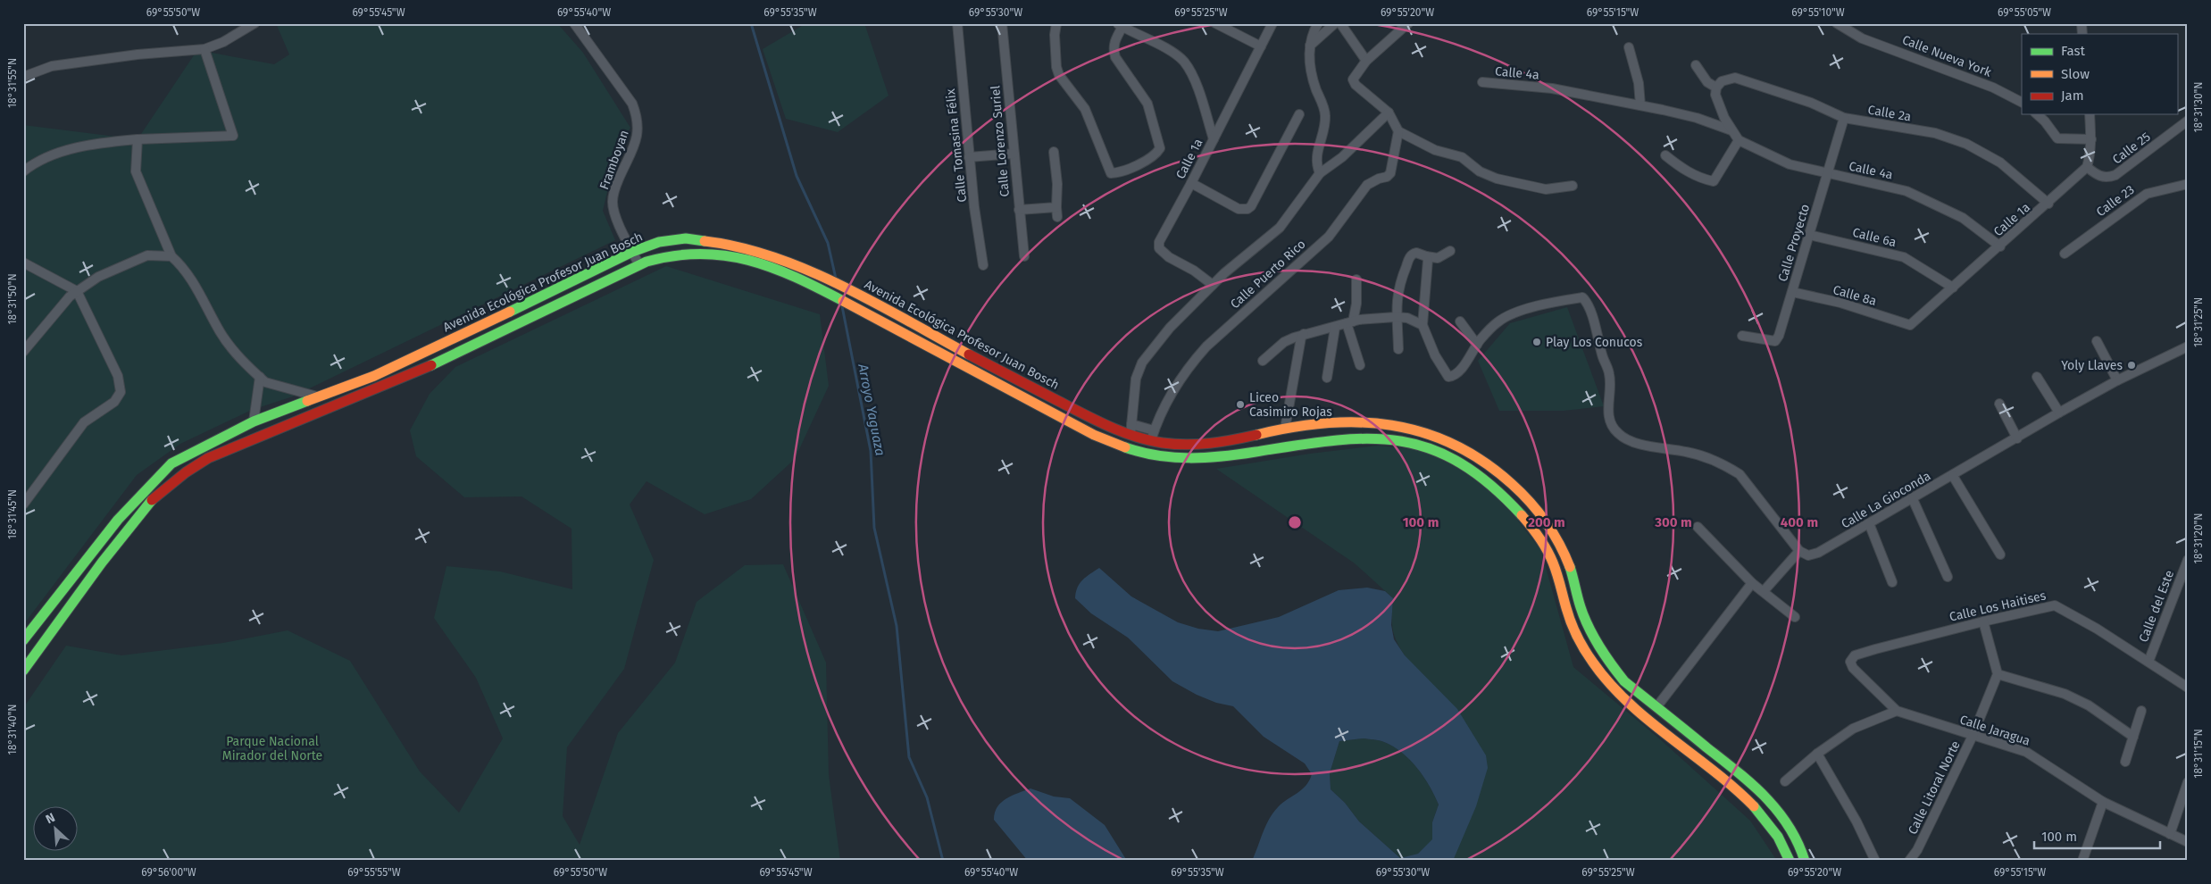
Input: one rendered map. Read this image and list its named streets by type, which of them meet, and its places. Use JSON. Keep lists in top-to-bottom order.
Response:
{
  "streets": {
    "street": [
      "Calle Nueva York",
      "Calle 4a",
      "Calle 2a",
      "Calle Lorenzo Suriel",
      "Calle Tomasina Félix",
      "Calle 25",
      "Calle 1a",
      "Framboyan",
      "Calle 23",
      "Calle 6a",
      "Calle Proyecto",
      "Calle Puerto Rico",
      "Avenida Ecológica Profesor Juan Bosch",
      "Calle 8a",
      "Calle La Gioconda",
      "Calle Los Haitises",
      "Calle del Este",
      "Calle Jaragua",
      "Calle Litoral Norte"
    ]
  },
  "crossings": [
    ["Calle 4a", "Calle 1a"],
    ["Calle 4a", "Calle Proyecto"],
    ["Calle 2a", "Calle 1a"],
    ["Calle 2a", "Calle Proyecto"],
    ["Calle 25", "Calle 1a"],
    ["Calle 1a", "Calle 6a"],
    ["Calle 1a", "Calle 8a"],
    ["Framboyan", "Avenida Ecológica Profesor Juan Bosch"],
    ["Calle 6a", "Calle Proyecto"],
    ["Calle Proyecto", "Calle 8a"],
    ["Calle Puerto Rico", "Avenida Ecológica Profesor Juan Bosch"],
    ["Calle Los Haitises", "Calle del Este"],
    ["Calle Los Haitises", "Calle Jaragua"],
    ["Calle Jaragua", "Calle Litoral Norte"]
  ],
  "water": ["Arroyo Yaguaza"],
  "parks": ["Parque Nacional Mirador del Norte"],
  "places": ["Play Los Conucos", "Yoly Llaves", "Liceo Casimiro Rojas"],
  "legend": ["Fast", "Slow", "Jam"],
  "scale_bar": "100 m",
  "north": "top left",
  "coordinates": [
    "69°55'50\"W",
    "69°55'45\"W",
    "69°55'40\"W",
    "69°55'35\"W",
    "69°55'30\"W",
    "69°55'25\"W",
    "69°55'20\"W",
    "69°55'15\"W",
    "69°55'10\"W",
    "69°55'05\"W",
    "18°31'55\"N",
    "18°31'30\"N",
    "18°31'50\"N",
    "18°31'25\"N",
    "18°31'45\"N",
    "18°31'20\"N",
    "18°31'40\"N",
    "18°31'15\"N",
    "69°56'00\"W",
    "69°55'55\"W"
  ],
  "rings": [
    "100 m",
    "200 m",
    "300 m",
    "400 m"
  ]
}
